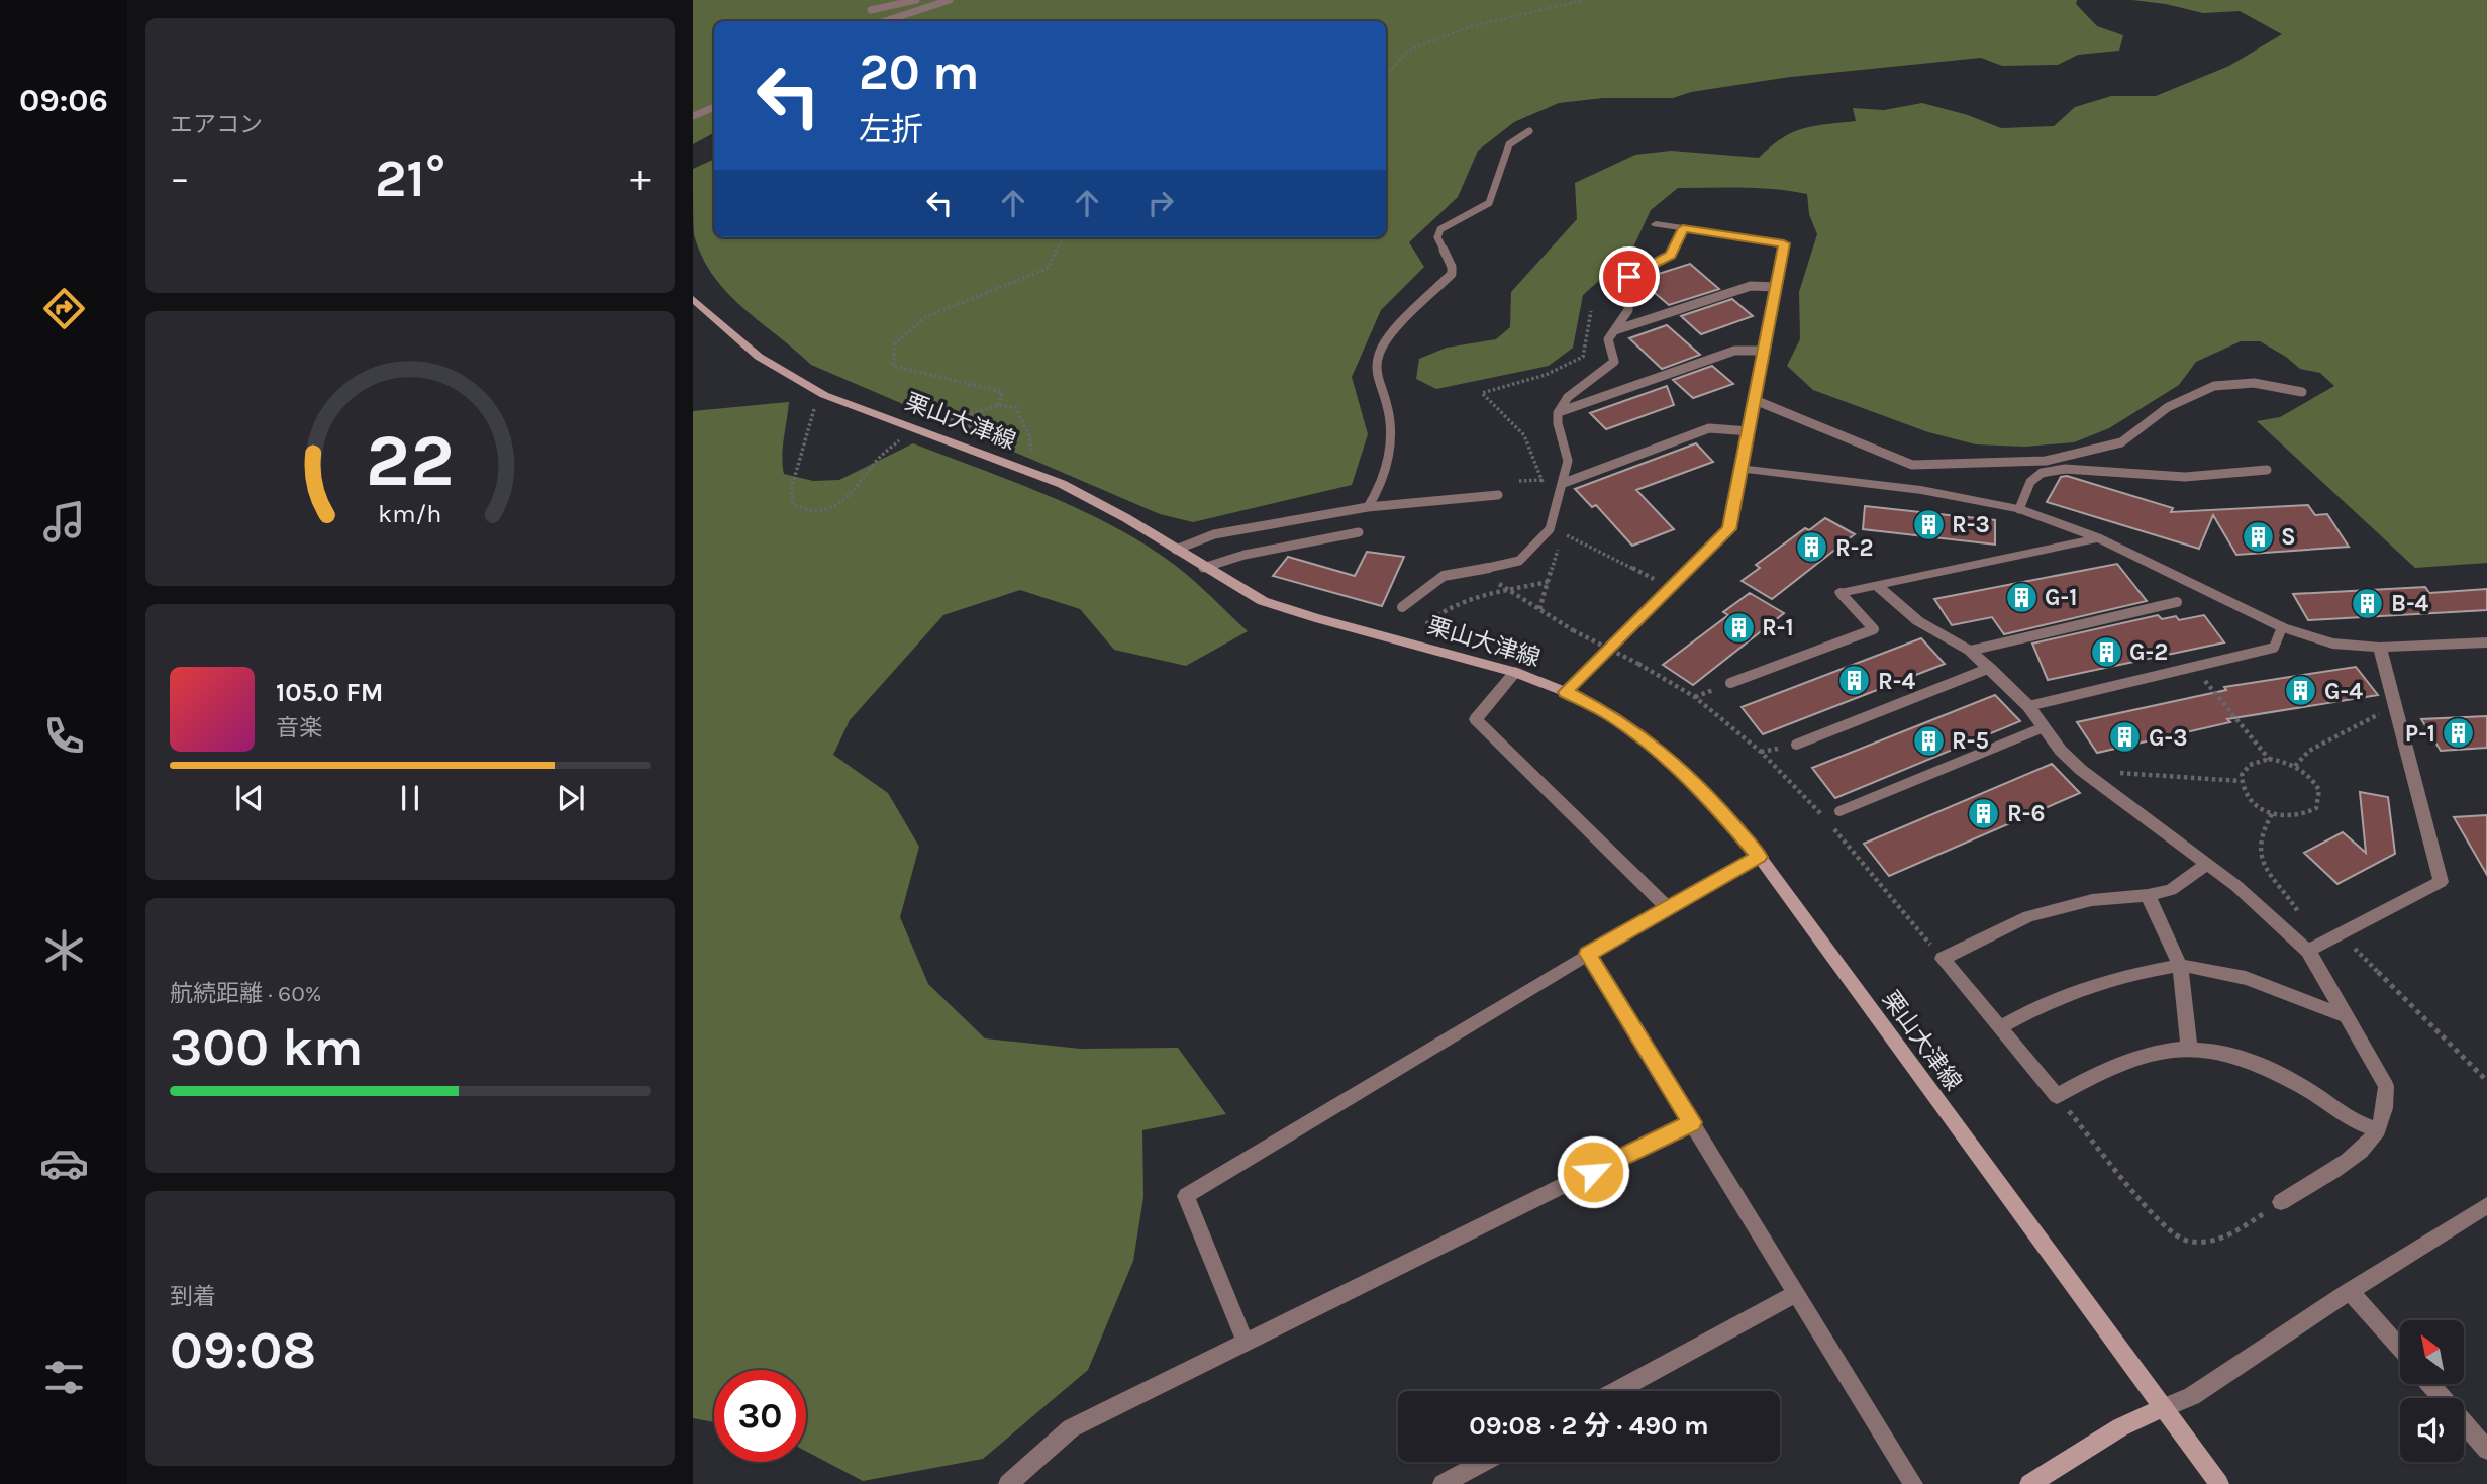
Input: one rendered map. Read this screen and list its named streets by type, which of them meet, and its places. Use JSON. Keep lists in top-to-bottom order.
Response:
{
  "streets": {
    "main road": ["栗山大津線"]
  },
  "places": {
    "building": [
      "R-3",
      "S",
      "R-2",
      "G-1",
      "B-4",
      "R-1",
      "G-2",
      "R-4",
      "G-4",
      "P-1",
      "G-3",
      "R-5",
      "R-6"
    ]
  },
  "north": "top left",
  "page": {
    "tabs": "09:06",
    "tile": [
      "エアコン",
      ["航続距離 · 60%", "300 km"],
      ["到着", "09:08"]
    ],
    "turn": ["20 m", "左折"],
    "heat": ["−", "21°", "+"],
    "song": ["105.0 FM", "音楽"],
    "limit": "30",
    "trip": "09:08 · 2 分 · 490 m",
    "gauge": ["22", "km/h"]
  }
}
